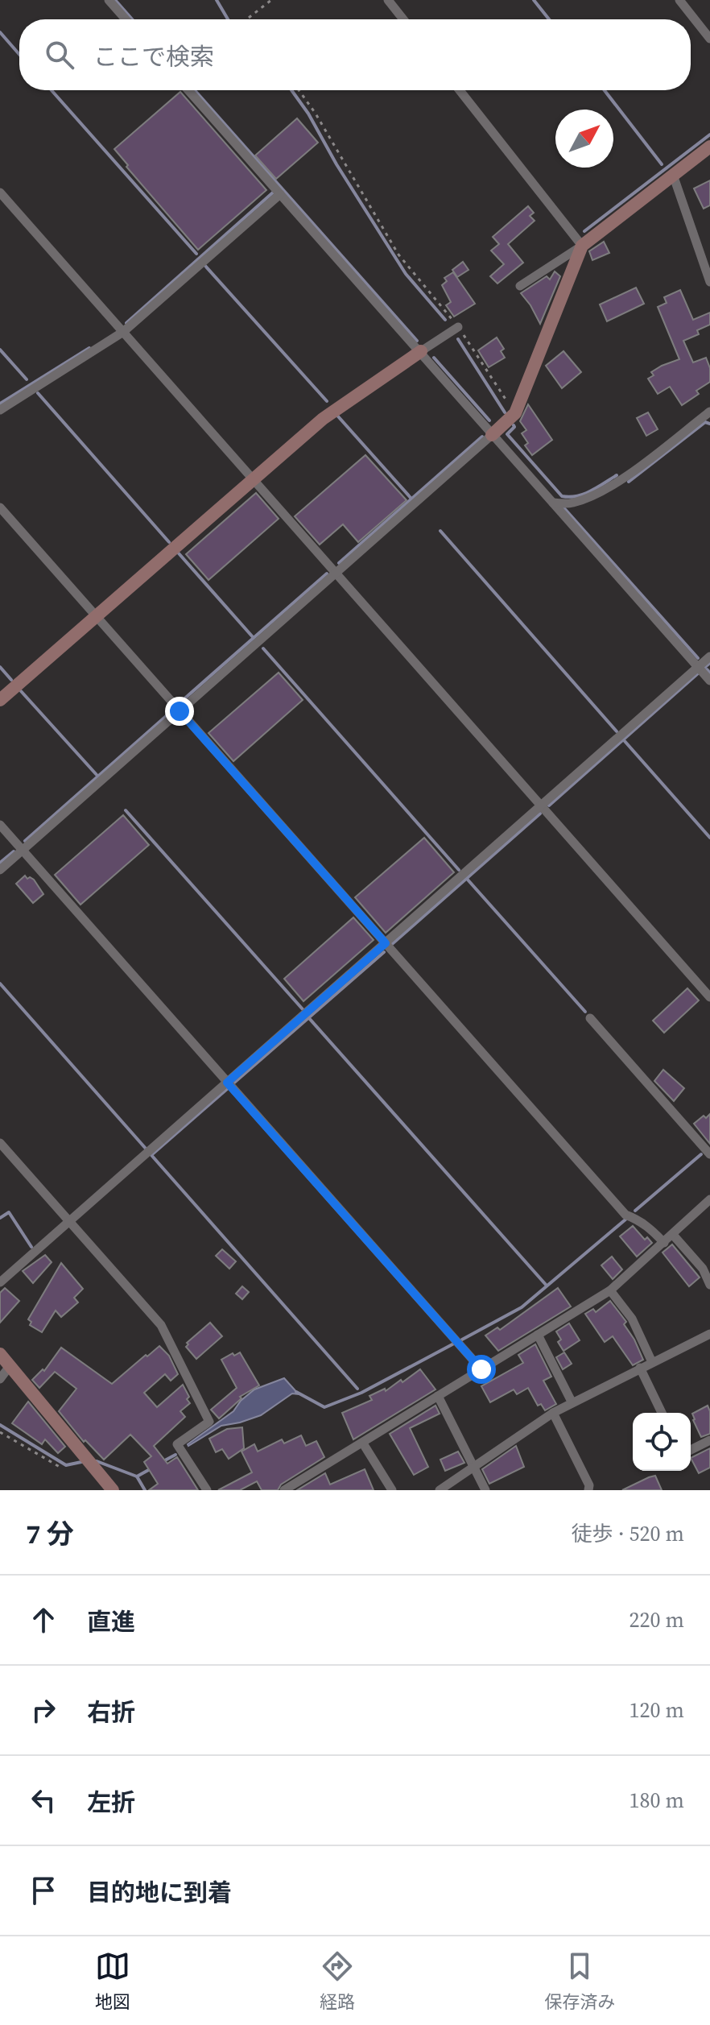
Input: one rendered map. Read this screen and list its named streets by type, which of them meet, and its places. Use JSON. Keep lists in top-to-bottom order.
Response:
{
  "north": "top right",
  "page": {
    "search": "ここで検索",
    "heading": ["7 分", "徒歩 · 520 m"],
    "list": [
      ["直進", "220 m"],
      ["右折", "120 m"],
      ["左折", "180 m"],
      "目的地に到着"
    ],
    "nav": ["地図", "経路", "保存済み"]
  }
}
